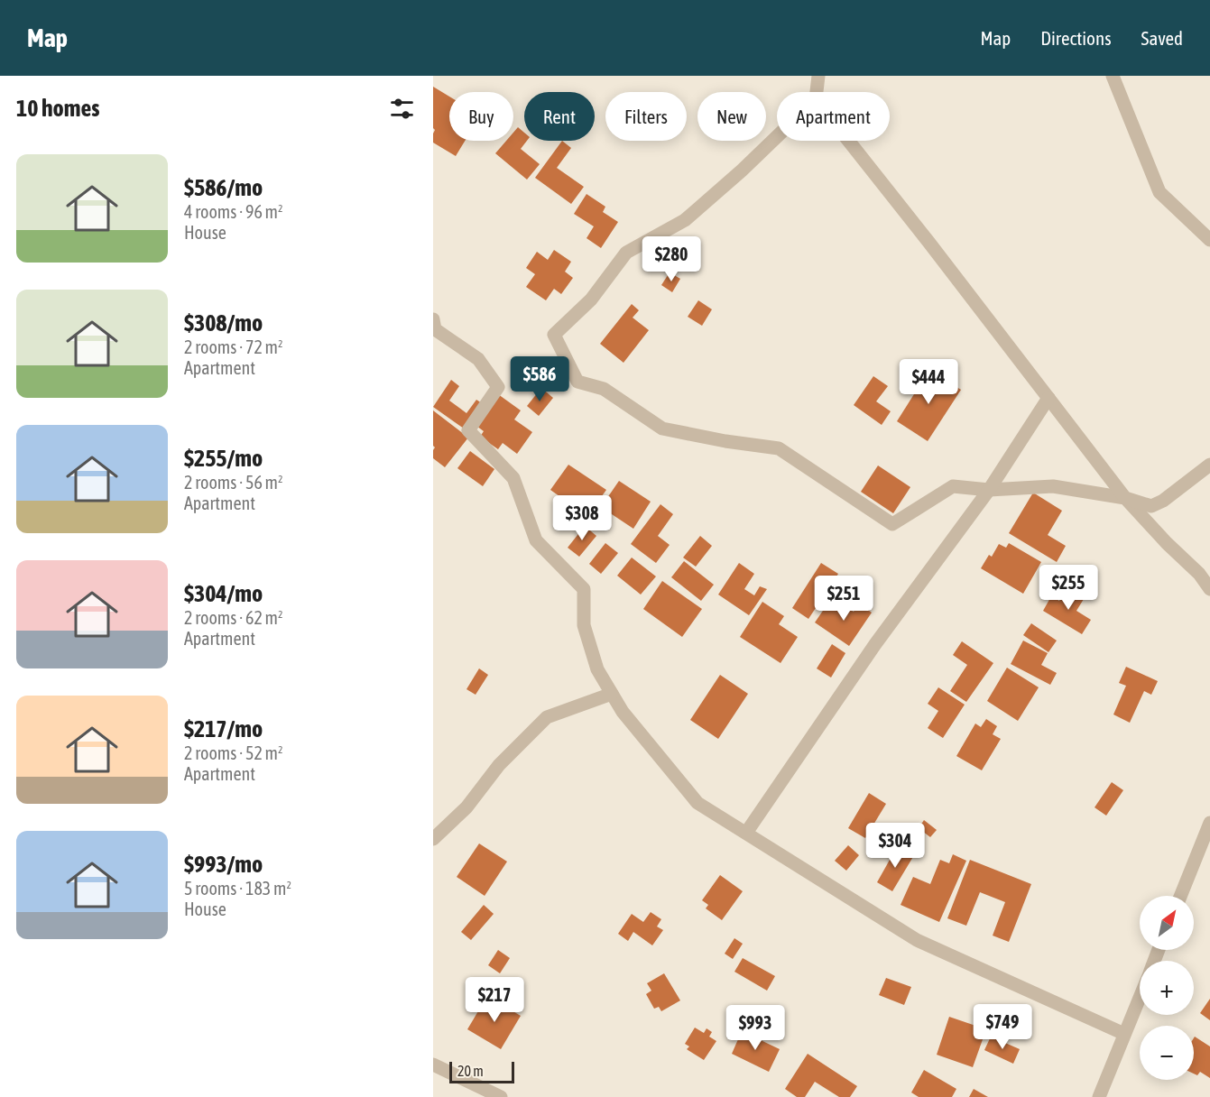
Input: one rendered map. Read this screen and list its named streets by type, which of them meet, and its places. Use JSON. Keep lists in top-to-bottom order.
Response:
{
  "scale_bar": "20 m",
  "north": "top right",
  "page": {
    "header": "Map",
    "nav": ["Map", "Directions", "Saved"],
    "heading": "10 homes",
    "chip": [
      "Buy",
      "Rent",
      "Filters",
      "New",
      "Apartment"
    ],
    "list": [
      {
        "name": "$586/mo",
        "note": "4 rooms · 96 m² · House"
      },
      {
        "name": "$308/mo",
        "note": "2 rooms · 72 m² · Apartment"
      },
      {
        "name": "$255/mo",
        "note": "2 rooms · 56 m² · Apartment"
      },
      {
        "name": "$304/mo",
        "note": "2 rooms · 62 m² · Apartment"
      },
      {
        "name": "$217/mo",
        "note": "2 rooms · 52 m² · Apartment"
      },
      {
        "name": "$993/mo",
        "note": "5 rooms · 183 m² · House"
      }
    ],
    "price": [
      "$280",
      "$586",
      "$444",
      "$308",
      "$255",
      "$251",
      "$304",
      "$217",
      "$749",
      "$993"
    ],
    "map_buttons": ["+", "−"],
    "scale": "20 m"
  }
}
